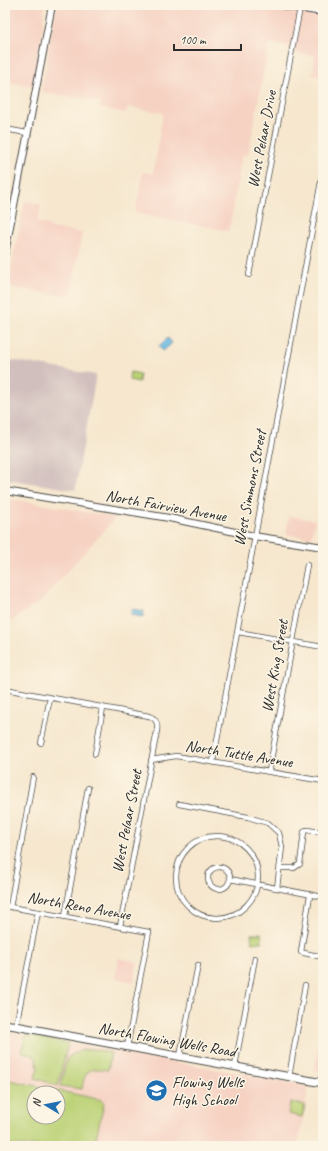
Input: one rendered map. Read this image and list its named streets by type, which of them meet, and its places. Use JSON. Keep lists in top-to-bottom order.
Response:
{
  "streets": {
    "main road": ["North Flowing Wells Road"],
    "street": [
      "West Pelaar Drive",
      "West Simmons Street",
      "North Fairview Avenue",
      "West King Street",
      "North Tuttle Avenue",
      "West Pelaar Street",
      "North Reno Avenue"
    ]
  },
  "crossings": [
    ["West Simmons Street", "North Fairview Avenue"],
    ["West Simmons Street", "North Tuttle Avenue"],
    ["West King Street", "North Tuttle Avenue"],
    ["North Tuttle Avenue", "West Pelaar Street"],
    ["West Pelaar Street", "North Reno Avenue"],
    ["North Reno Avenue", "North Flowing Wells Road"]
  ],
  "places": {
    "school or university": ["Flowing Wells High School"]
  },
  "scale_bar": "100 m",
  "north": "left"
}
